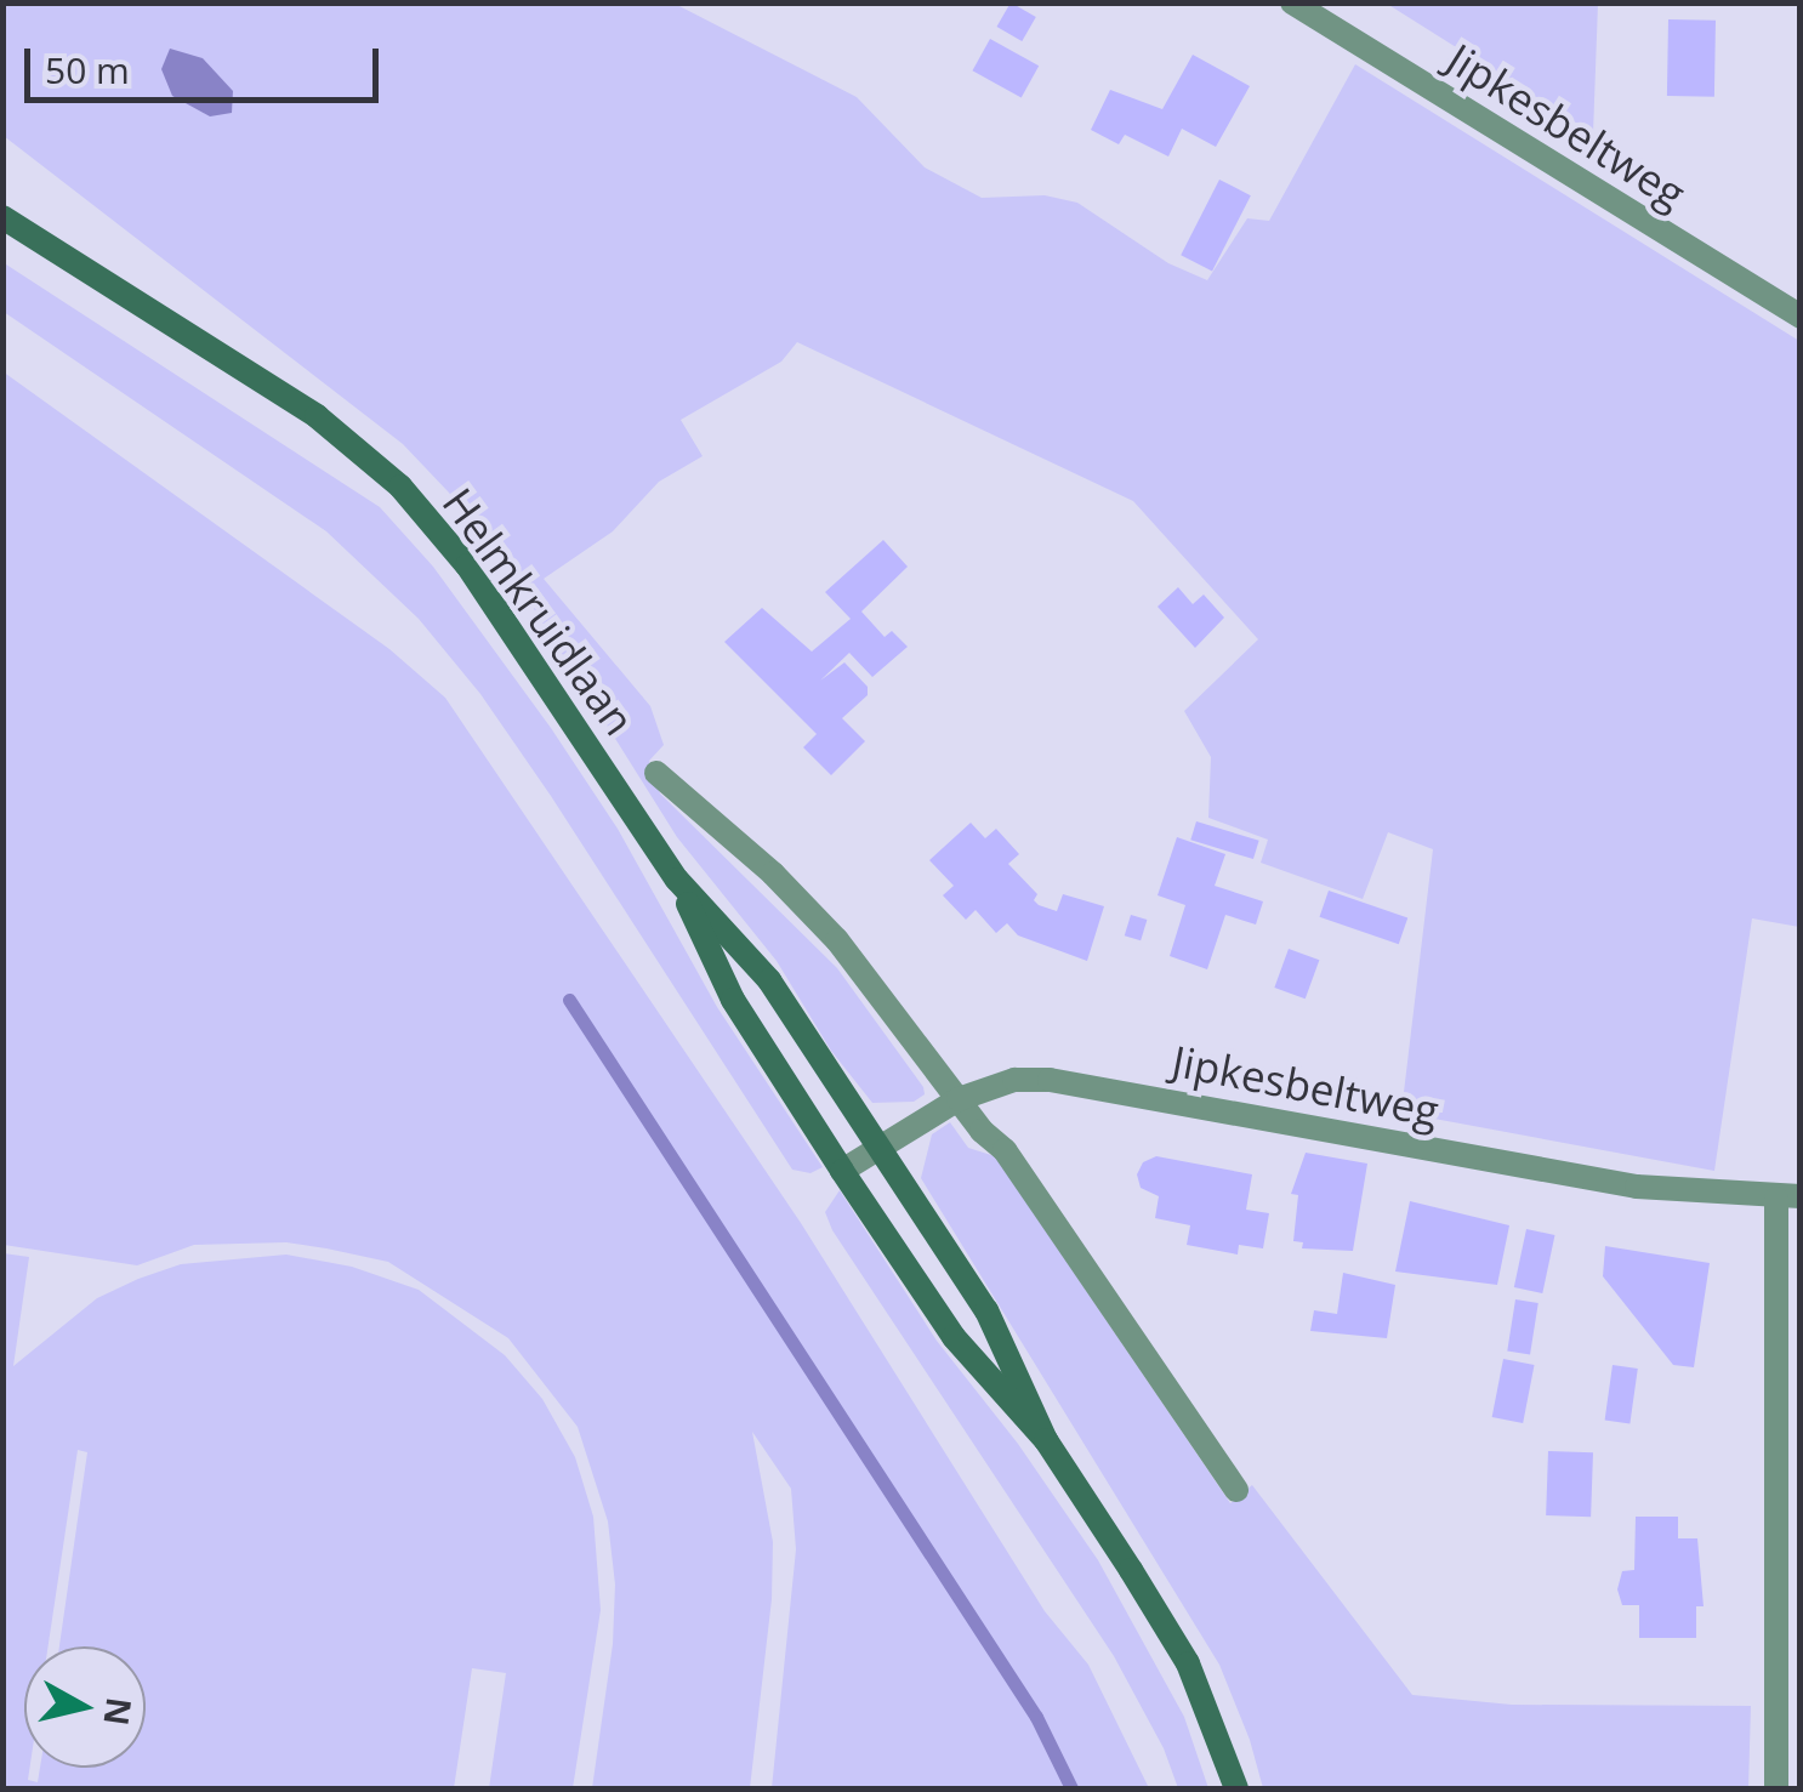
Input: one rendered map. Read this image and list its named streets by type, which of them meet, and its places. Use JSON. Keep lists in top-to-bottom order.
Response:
{
  "streets": {
    "street": ["Jipkesbeltweg", "Helmkruidlaan"]
  },
  "crossings": [
    ["Jipkesbeltweg", "Helmkruidlaan"]
  ],
  "scale_bar": "50 m",
  "north": "right"
}
